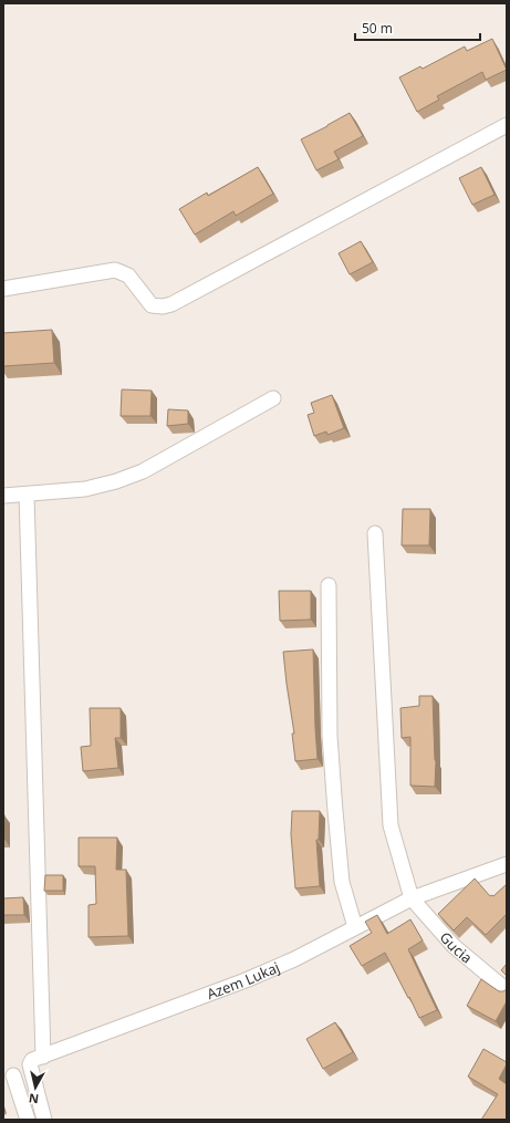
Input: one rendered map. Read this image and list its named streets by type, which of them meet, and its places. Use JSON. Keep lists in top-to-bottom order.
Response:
{
  "streets": {
    "street": ["Gucia", "Azem Lukaj"]
  },
  "crossings": [
    ["Gucia", "Azem Lukaj"]
  ],
  "scale_bar": "50 m",
  "north": "bottom"
}
